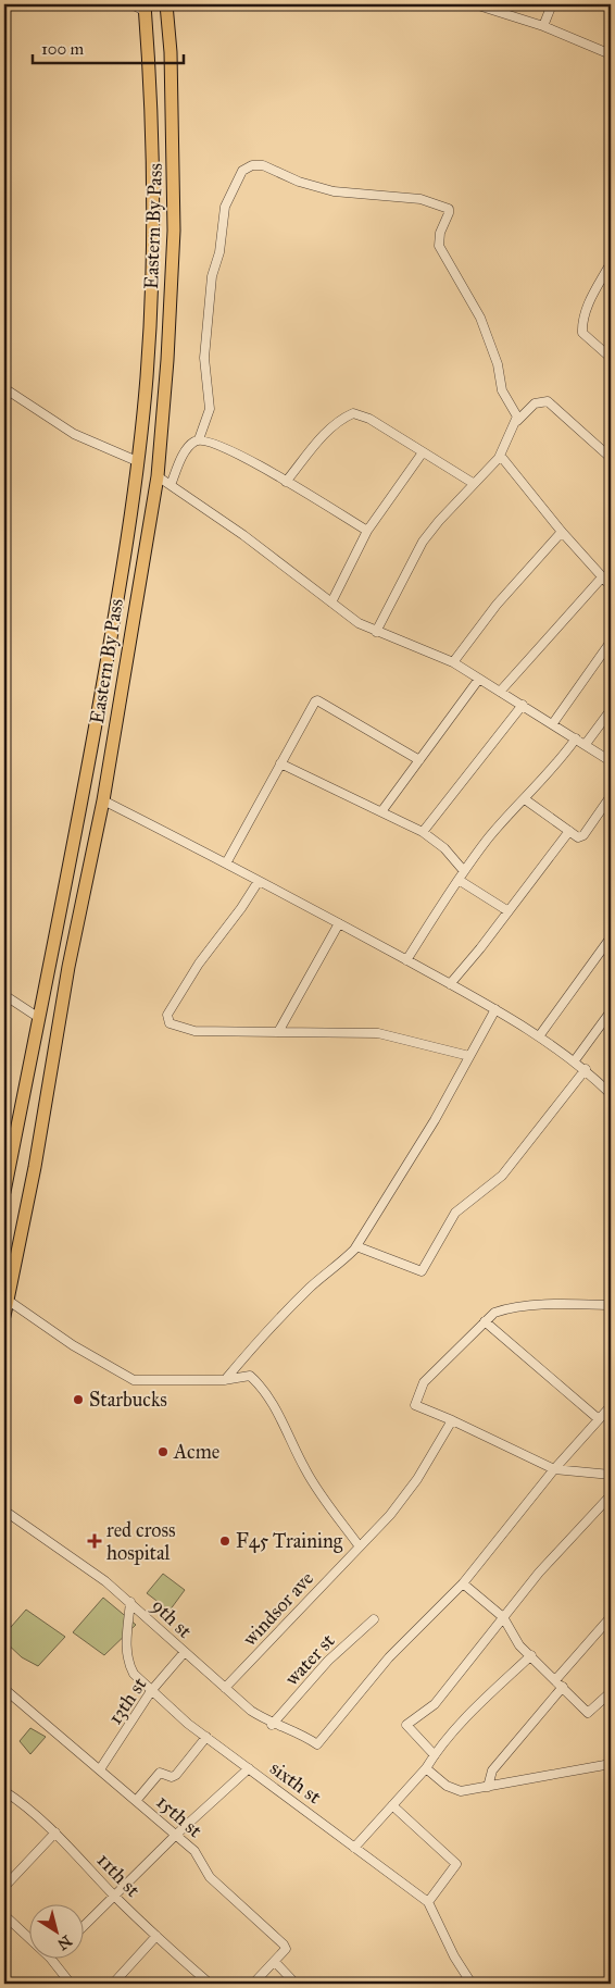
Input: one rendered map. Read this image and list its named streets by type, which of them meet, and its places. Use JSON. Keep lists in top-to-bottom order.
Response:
{
  "streets": {
    "main road": ["Eastern By Pass"],
    "street": [
      "windsor ave",
      "9th st",
      "water st",
      "13th st",
      "sixth st",
      "15th st",
      "11th st"
    ]
  },
  "crossings": [
    ["windsor ave", "9th st"],
    ["9th st", "water st"],
    ["9th st", "13th st"],
    ["9th st", "sixth st"],
    ["13th st", "sixth st"],
    ["13th st", "15th st"]
  ],
  "places": {
    "other": ["Starbucks", "Acme", "F45 Training"],
    "health": ["red cross hospital"]
  },
  "scale_bar": "100 m",
  "north": "bottom right"
}
